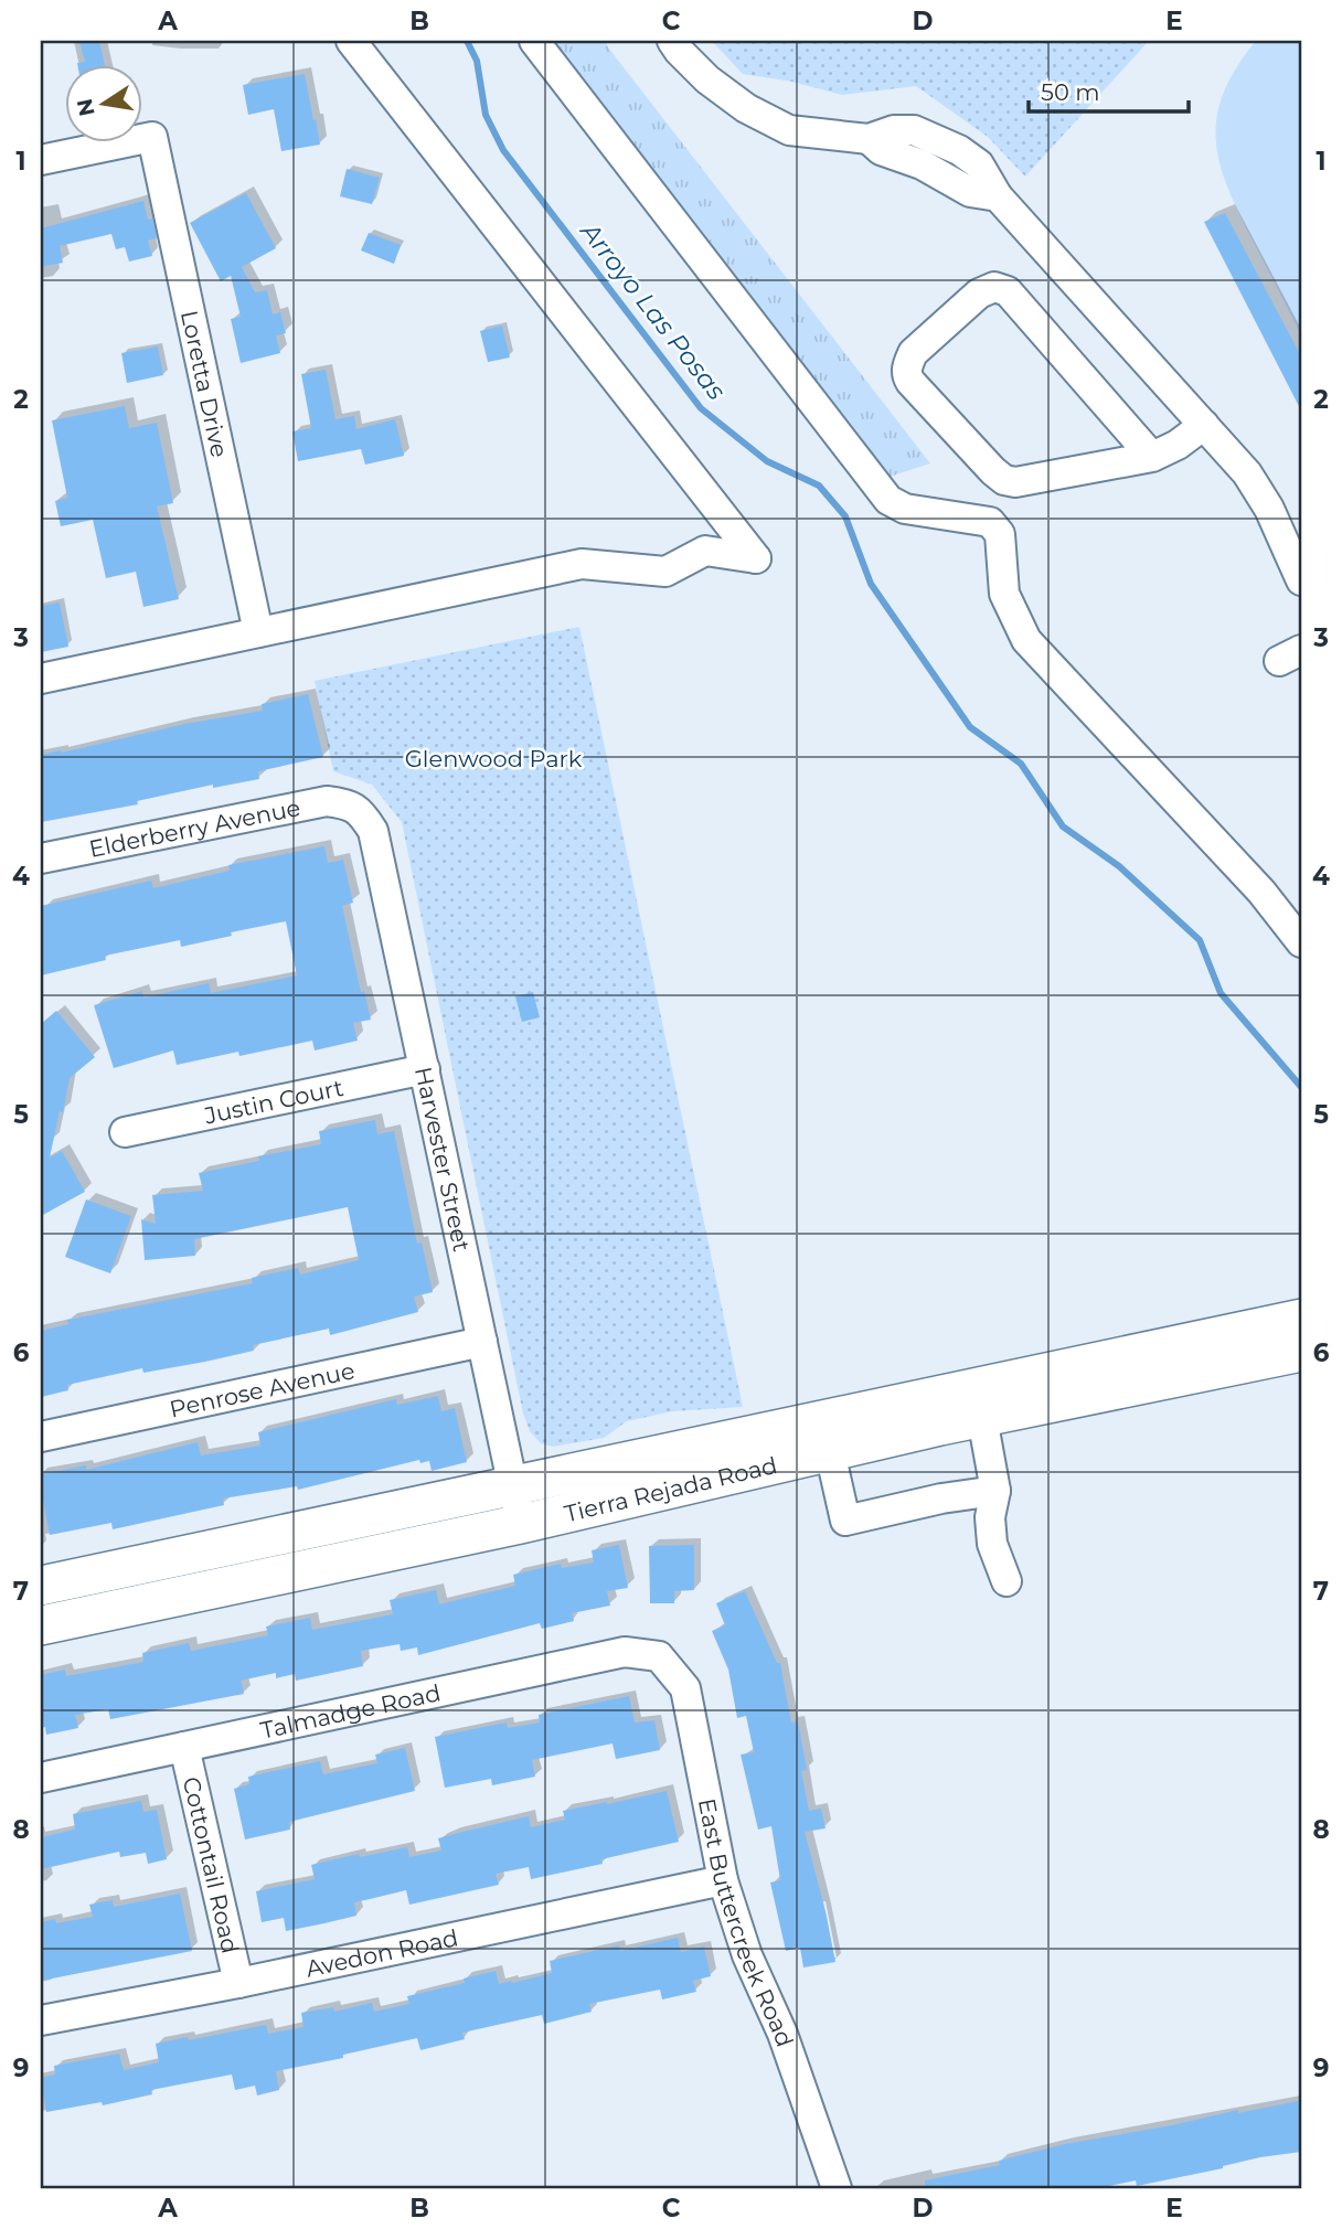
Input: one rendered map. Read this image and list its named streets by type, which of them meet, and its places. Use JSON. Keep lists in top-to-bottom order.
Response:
{
  "streets": {
    "main road": ["Tierra Rejada Road"],
    "street": [
      "Loretta Drive",
      "Elderberry Avenue",
      "Justin Court",
      "Harvester Street",
      "Penrose Avenue",
      "Talmadge Road",
      "Cottontail Road",
      "East Buttercreek Road",
      "Avedon Road"
    ]
  },
  "crossings": [
    ["Elderberry Avenue", "Harvester Street"],
    ["Justin Court", "Harvester Street"],
    ["Harvester Street", "Penrose Avenue"],
    ["Harvester Street", "Tierra Rejada Road"],
    ["Talmadge Road", "Cottontail Road"],
    ["Talmadge Road", "East Buttercreek Road"],
    ["Cottontail Road", "Avedon Road"],
    ["East Buttercreek Road", "Avedon Road"]
  ],
  "water": ["Arroyo Las Posas"],
  "parks": ["Glenwood Park"],
  "scale_bar": "50 m",
  "north": "left",
  "grid": {
    "columns": [
      "A",
      "B",
      "C",
      "D",
      "E"
    ],
    "rows": [
      "1",
      "2",
      "3",
      "4",
      "5",
      "6",
      "7",
      "8",
      "9"
    ]
  }
}
